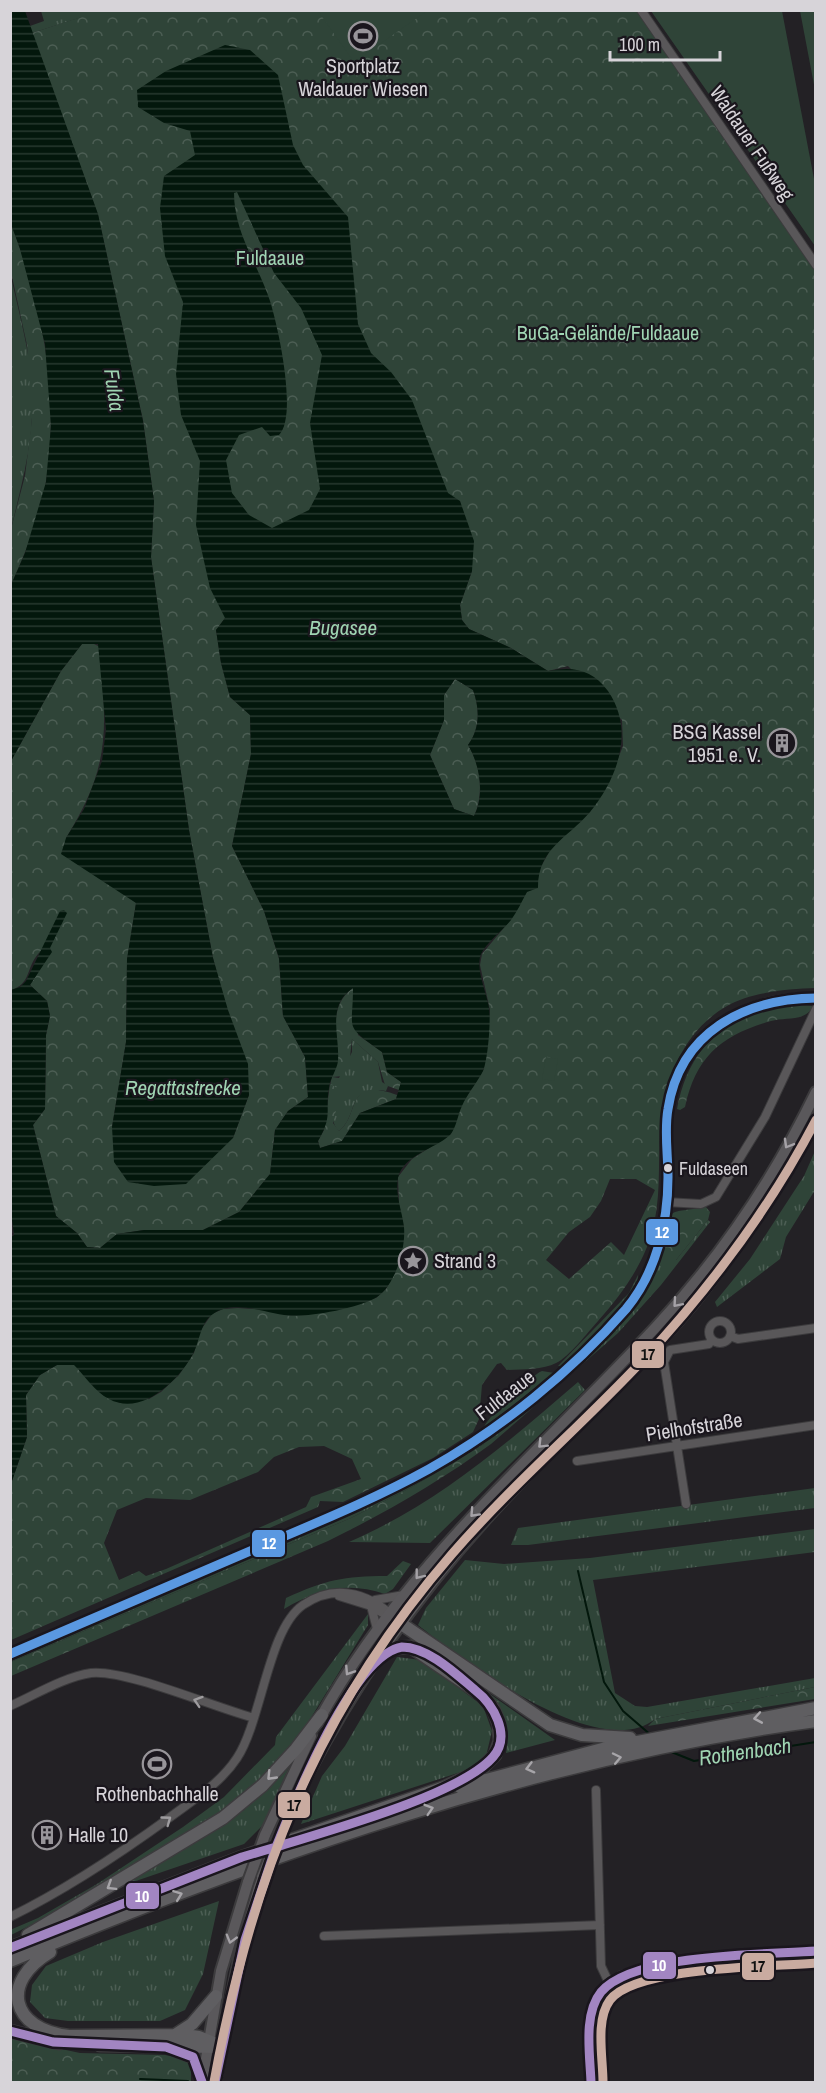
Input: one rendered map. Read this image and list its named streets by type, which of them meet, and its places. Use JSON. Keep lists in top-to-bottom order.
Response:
{
  "streets": {
    "street": ["Waldauer Fußweg", "Fuldaaue", "Pielhofstraße"]
  },
  "water": [
    "Fulda",
    "Bugasee",
    "Regattastrecke",
    "Rothenbach"
  ],
  "parks": ["Fuldaaue", "BuGa-Gelände/Fuldaaue"],
  "places": {
    "sports": ["Sportplatz Waldauer Wiesen", "Rothenbachhalle"],
    "building": ["BSG Kassel 1951 e. V.", "Halle 10"],
    "other": ["Fuldaseen"],
    "place": ["Strand 3"]
  },
  "lines": ["transit line 12", "transit line 17", "transit line 10"],
  "scale_bar": "100 m"
}
